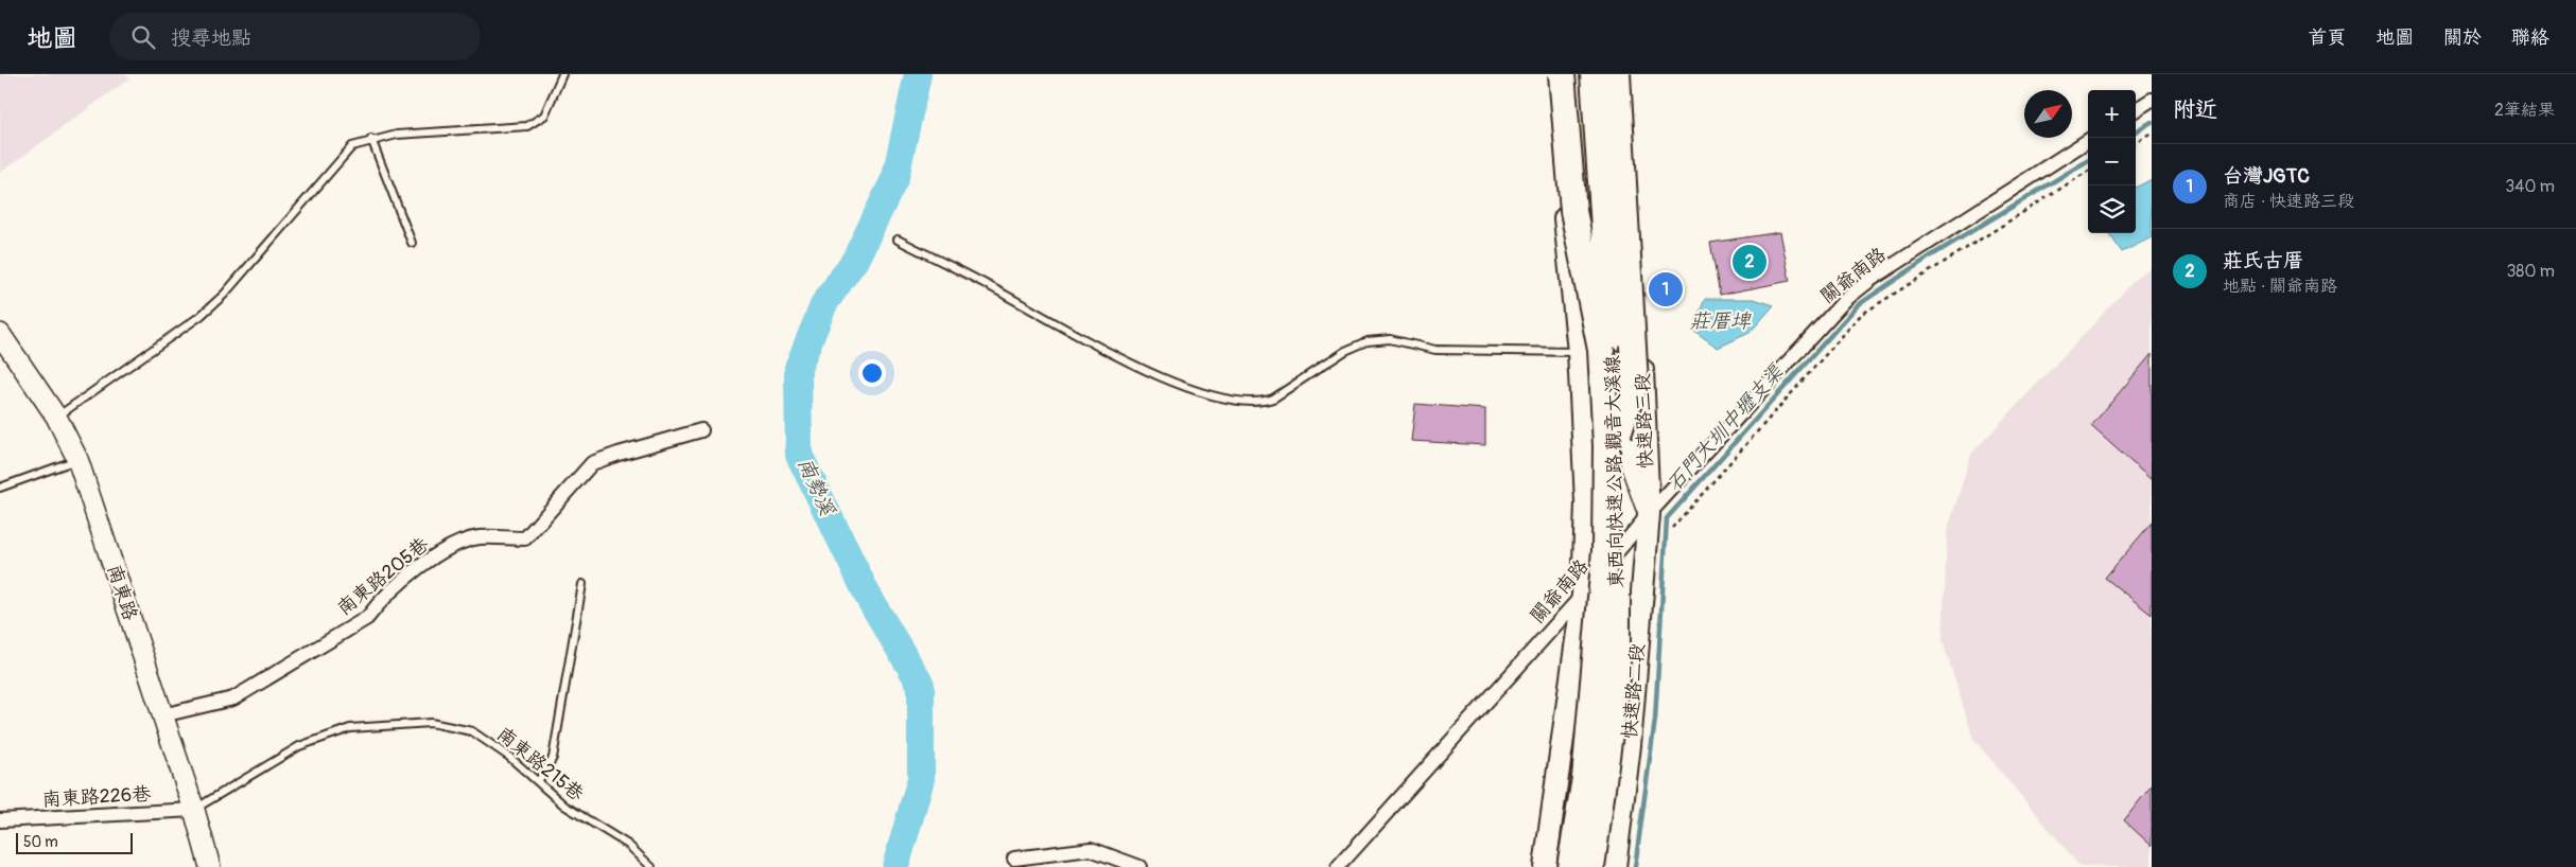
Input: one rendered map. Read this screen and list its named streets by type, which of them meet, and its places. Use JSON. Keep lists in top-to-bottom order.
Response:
{
  "streets": {
    "highway": ["東西向快速公路 觀音大溪線"],
    "main road": ["快速路三段", "快速路二段"],
    "street": [
      "關爺南路",
      "南東路205巷",
      "南東路",
      "南東路226巷"
    ],
    "lane": ["南東路215巷"]
  },
  "crossings": [
    ["關爺南路", "快速路三段"],
    ["關爺南路", "快速路二段"],
    ["快速路三段", "東西向快速公路 觀音大溪線"],
    ["快速路三段", "快速路二段"],
    ["南東路205巷", "南東路"],
    ["南東路", "南東路215巷"],
    ["南東路", "南東路226巷"],
    ["南東路215巷", "南東路226巷"]
  ],
  "water": ["莊厝埤", "石門大圳中壢支渠", "南勢溪"],
  "scale_bar": "50 m",
  "north": "top right",
  "page": {
    "header": "地圖",
    "search": "搜尋地點",
    "nav": [
      "首頁",
      "地圖",
      "關於",
      "聯絡"
    ],
    "heading": ["附近", "2筆結果"],
    "map_buttons": ["+", "−"],
    "list": [
      {
        "mark": "1",
        "name": "台灣JGTC",
        "note": "商店 · 快速路三段",
        "value": "340 m"
      },
      {
        "mark": "2",
        "name": "莊氏古厝",
        "note": "地點 · 關爺南路",
        "value": "380 m"
      }
    ],
    "pins": ["2", "1"],
    "scale": "50 m"
  }
}
